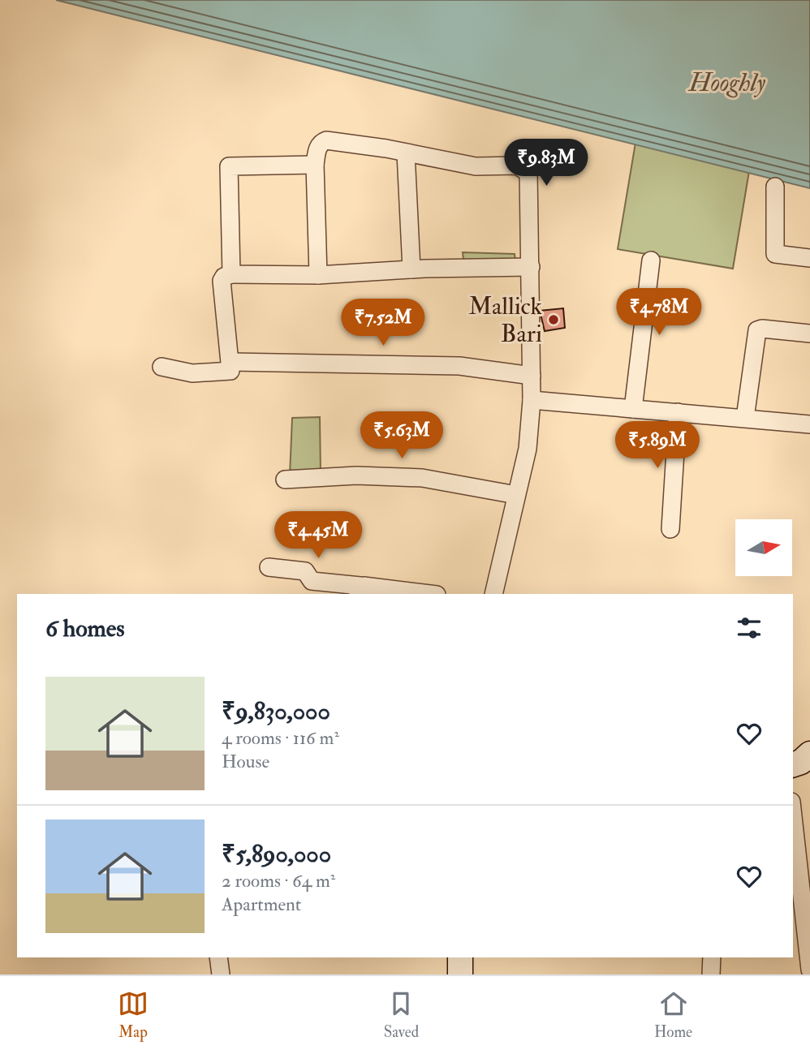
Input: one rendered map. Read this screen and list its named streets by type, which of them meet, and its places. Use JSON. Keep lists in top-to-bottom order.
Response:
{
  "water": ["Hooghly"],
  "places": ["Mallick Bari"],
  "north": "right",
  "page": {
    "price": [
      "₹9.83M",
      "₹4.78M",
      "₹7.52M",
      "₹5.63M",
      "₹5.89M",
      "₹4.45M"
    ],
    "heading": "6 homes",
    "list": [
      {
        "name": "₹9,830,000",
        "note": "4 rooms · 116 m² · House"
      },
      {
        "name": "₹5,890,000",
        "note": "2 rooms · 64 m² · Apartment"
      }
    ],
    "tabs": ["Map", "Saved", "Home"]
  }
}
